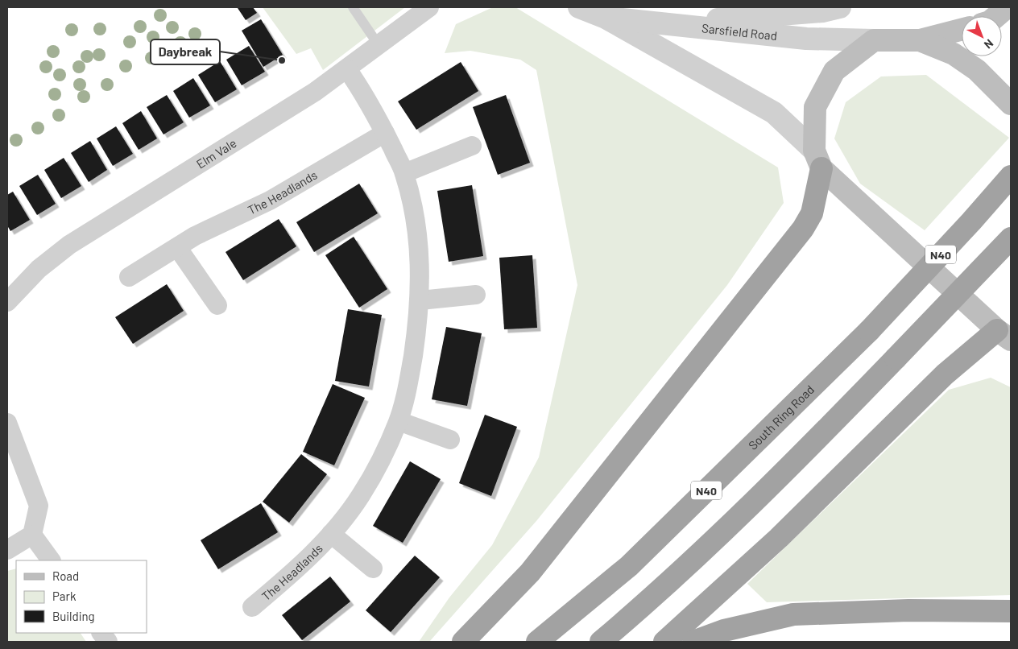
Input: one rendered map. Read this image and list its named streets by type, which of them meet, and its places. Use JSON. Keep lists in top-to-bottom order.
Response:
{
  "streets": {
    "highway": ["N40", "South Ring Road"],
    "street": ["Sarsfield Road", "Elm Vale", "The Headlands"]
  },
  "crossings": [
    ["Elm Vale", "The Headlands"]
  ],
  "places": ["Daybreak"],
  "legend": ["Road", "Park", "Building"],
  "north": "bottom right"
}
